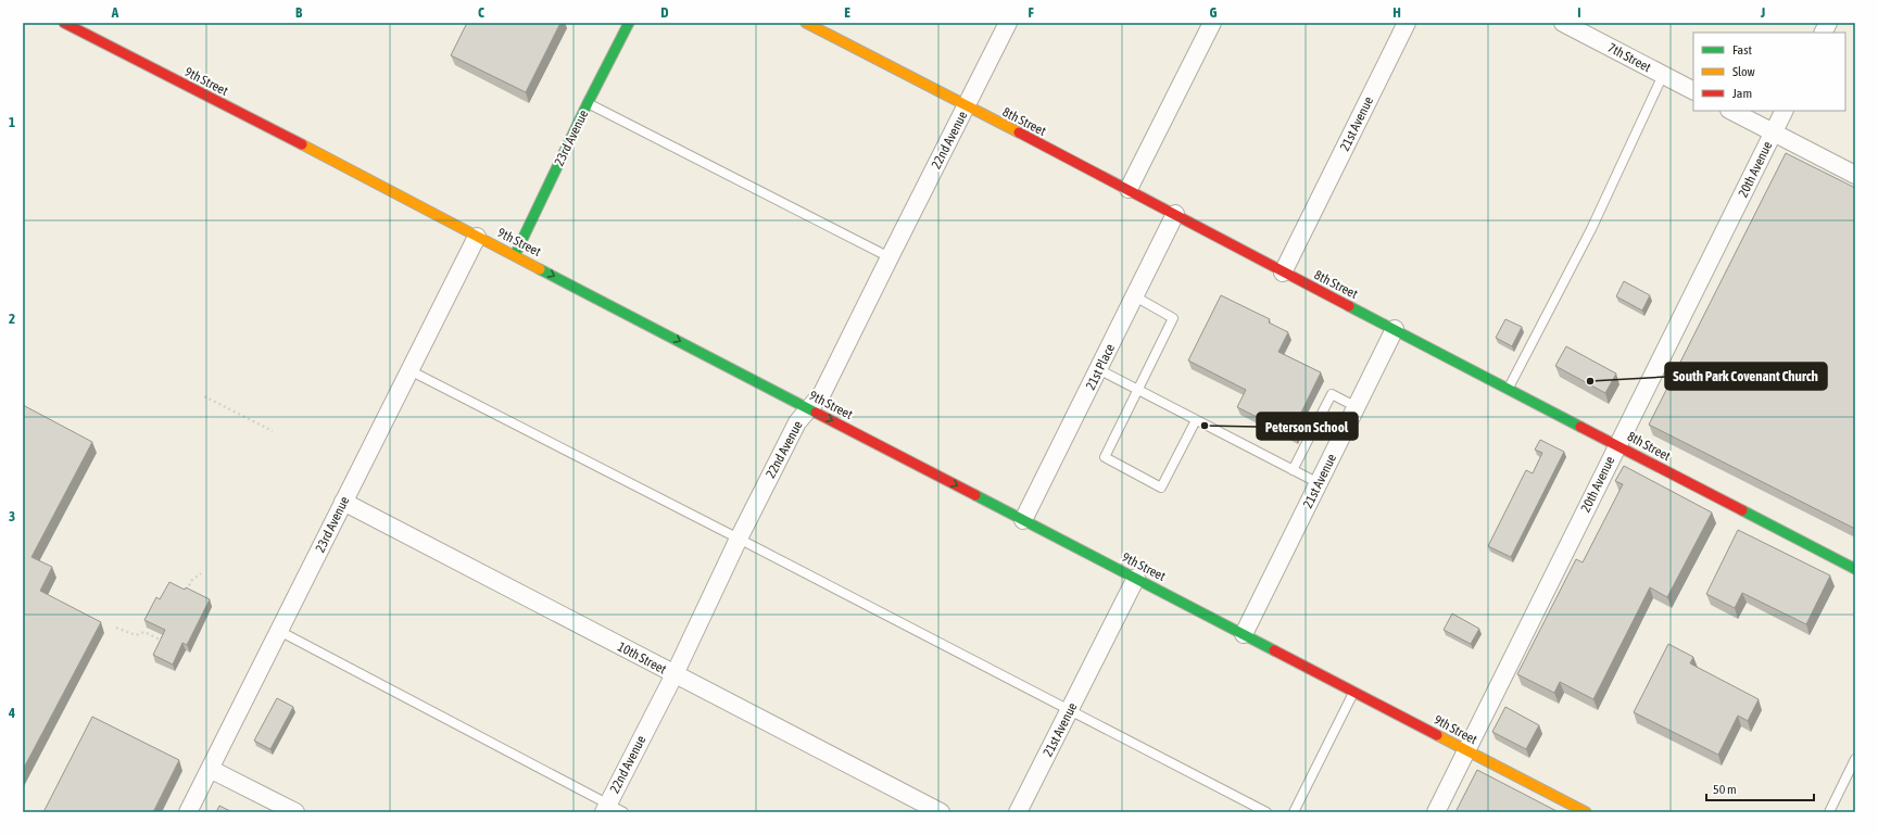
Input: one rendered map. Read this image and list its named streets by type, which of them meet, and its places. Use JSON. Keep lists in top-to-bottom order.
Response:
{
  "streets": {
    "street": [
      "7th Street",
      "9th Street",
      "8th Street",
      "21st Avenue",
      "23rd Avenue",
      "22nd Avenue",
      "20th Avenue",
      "21st Place",
      "10th Street"
    ]
  },
  "crossings": [
    ["9th Street", "21st Avenue"],
    ["9th Street", "23rd Avenue"],
    ["9th Street", "22nd Avenue"],
    ["9th Street", "20th Avenue"],
    ["9th Street", "21st Place"],
    ["8th Street", "21st Avenue"],
    ["8th Street", "22nd Avenue"],
    ["8th Street", "20th Avenue"],
    ["8th Street", "21st Place"],
    ["23rd Avenue", "10th Street"],
    ["22nd Avenue", "10th Street"]
  ],
  "places": ["South Park Covenant Church", "Peterson School"],
  "legend": ["Fast", "Slow", "Jam"],
  "scale_bar": "50 m",
  "grid": {
    "columns": [
      "A",
      "B",
      "C",
      "D",
      "E",
      "F",
      "G",
      "H",
      "I",
      "J"
    ],
    "rows": [
      "1",
      "2",
      "3",
      "4"
    ]
  }
}
